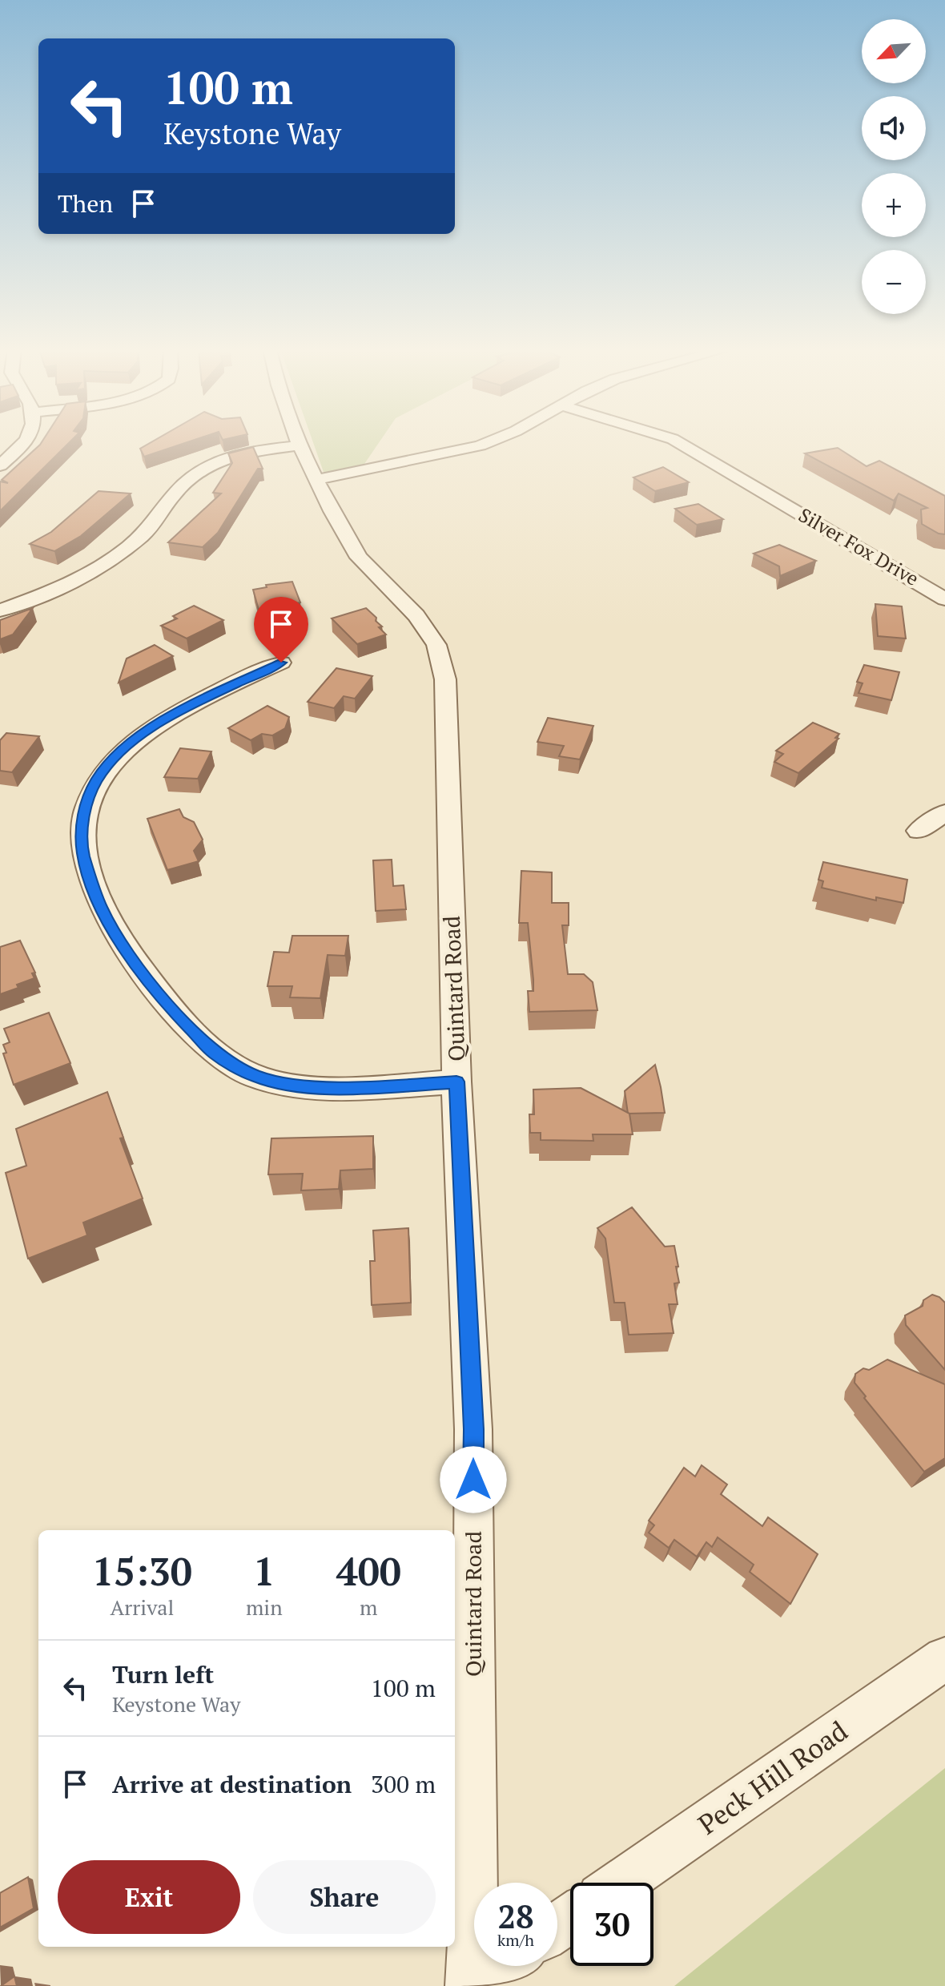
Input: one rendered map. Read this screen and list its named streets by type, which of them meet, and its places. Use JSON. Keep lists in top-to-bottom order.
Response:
{
  "streets": {
    "street": ["Silver Fox Drive", "Quintard Road", "Peck Hill Road"]
  },
  "north": "bottom left",
  "page": {
    "map_buttons": ["+", "−"],
    "turn": ["100 m", "Keystone Way"],
    "then": "Then",
    "eta": [
      "15:30",
      "Arrival",
      "1",
      "min",
      "400",
      "m"
    ],
    "list": [
      {
        "name": "Turn left",
        "note": "Keystone Way",
        "value": "100 m"
      },
      {
        "name": "Arrive at destination",
        "value": "300 m"
      }
    ],
    "buttons": ["Exit", "Share"],
    "speed": "28 km/h",
    "limit": "30"
  }
}
